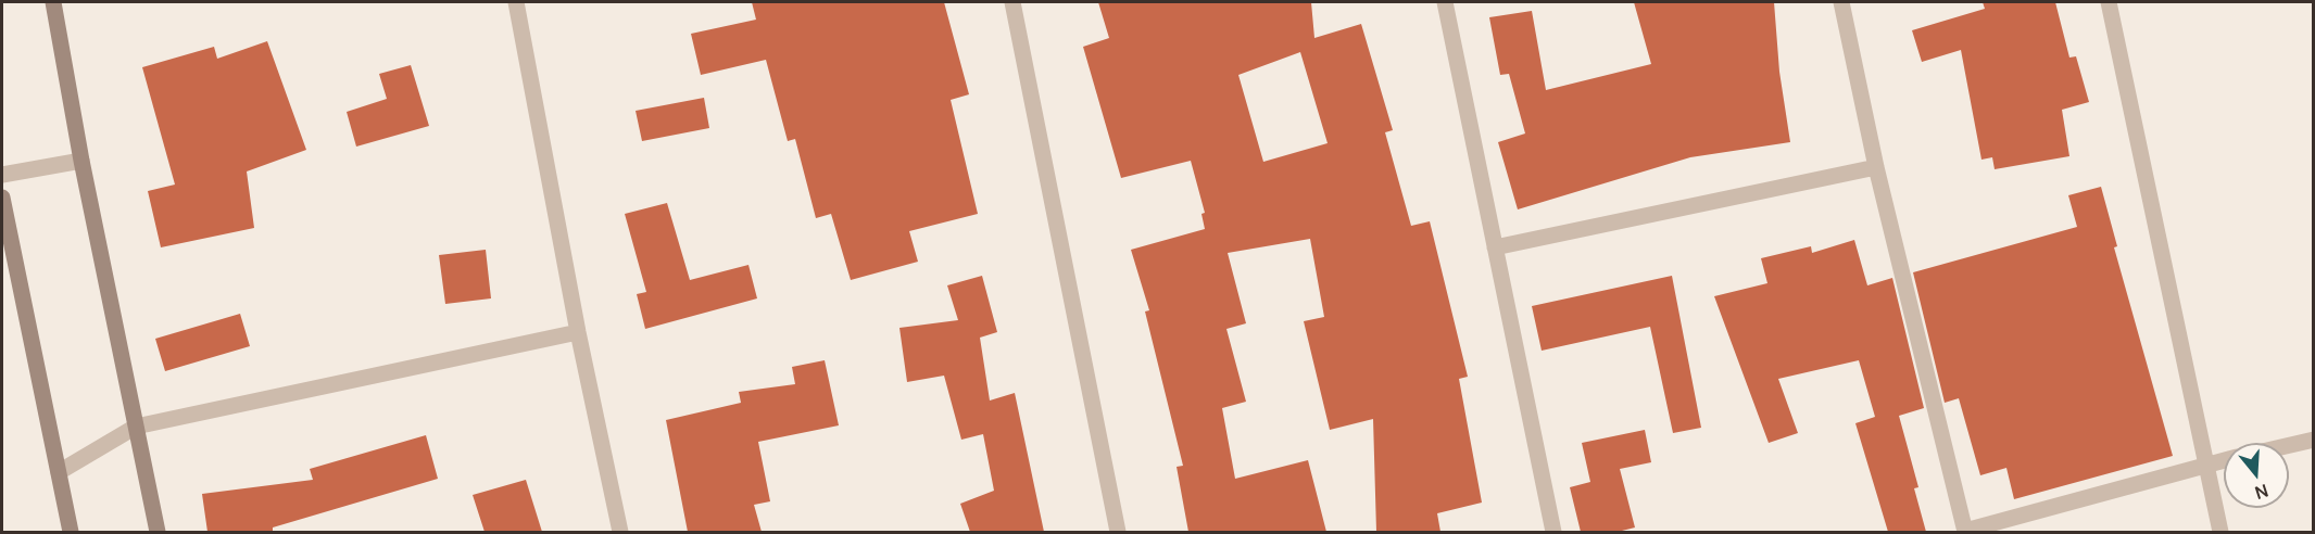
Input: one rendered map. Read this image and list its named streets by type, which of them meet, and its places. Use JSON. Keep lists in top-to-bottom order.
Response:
{
  "north": "bottom"
}
